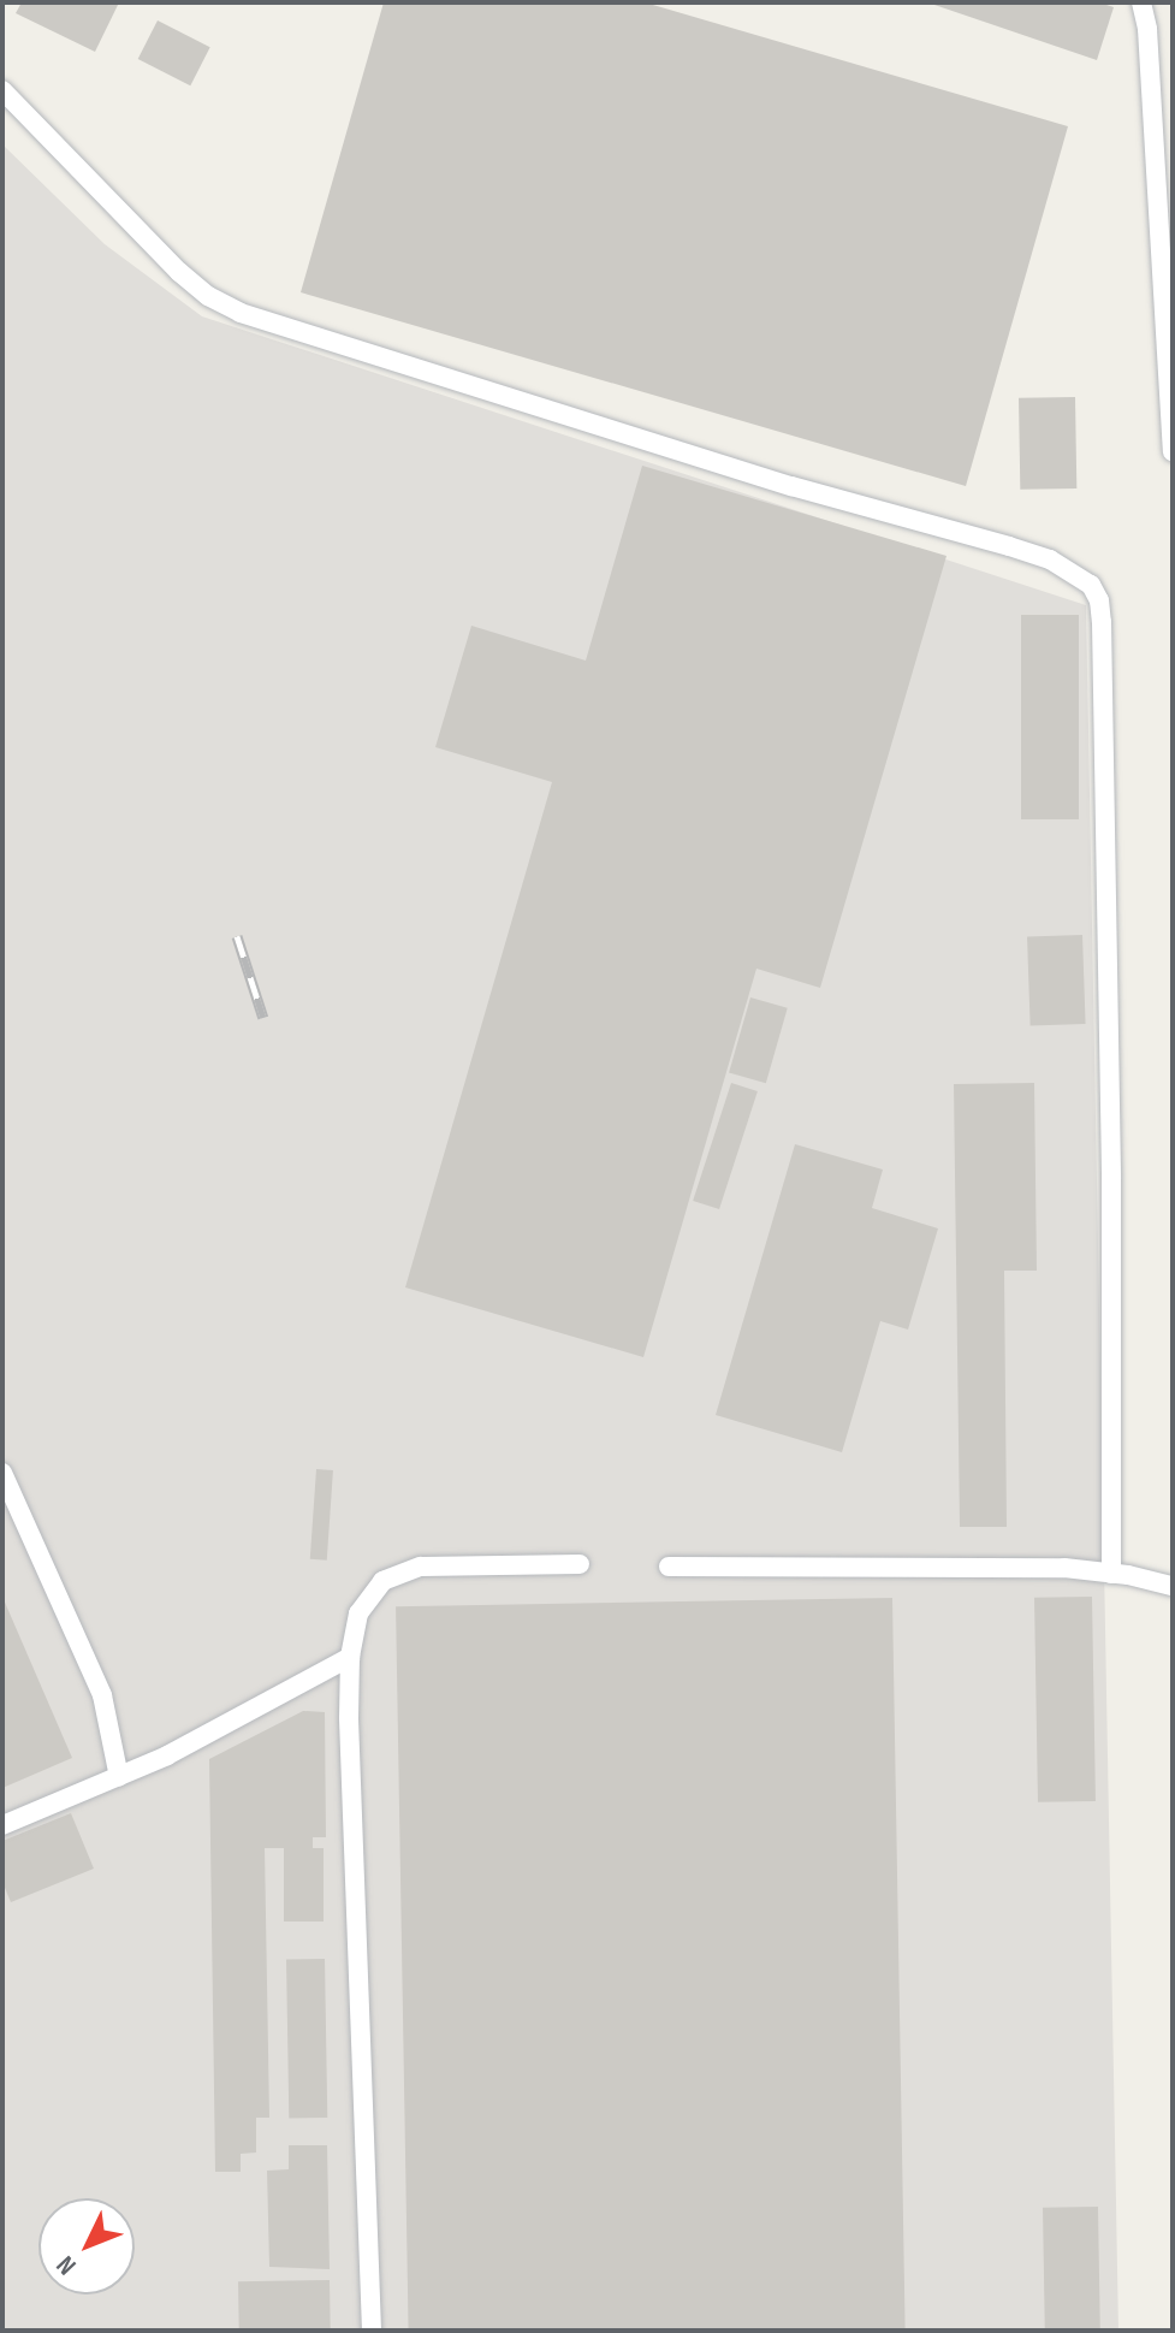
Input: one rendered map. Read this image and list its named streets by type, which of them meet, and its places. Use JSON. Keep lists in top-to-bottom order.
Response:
{
  "north": "bottom left"
}
